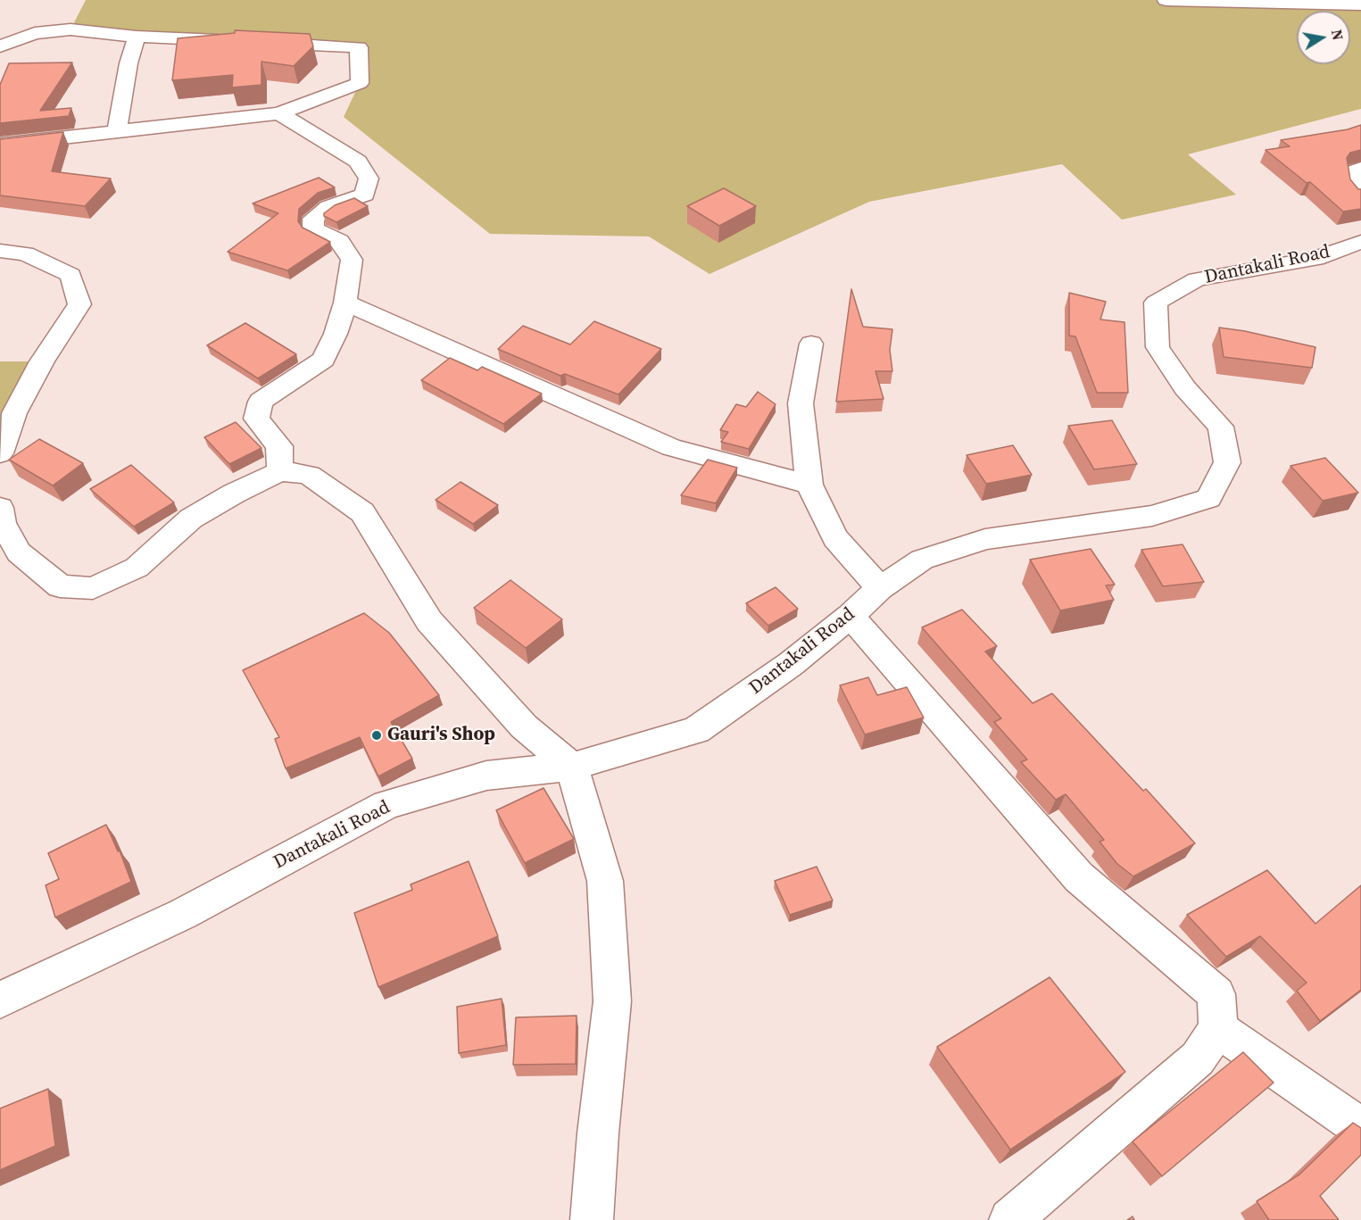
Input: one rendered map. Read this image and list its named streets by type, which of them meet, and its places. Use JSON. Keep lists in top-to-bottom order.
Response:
{
  "streets": {
    "street": ["Dantakali Road"]
  },
  "places": ["Gauri's Shop"],
  "north": "right"
}
